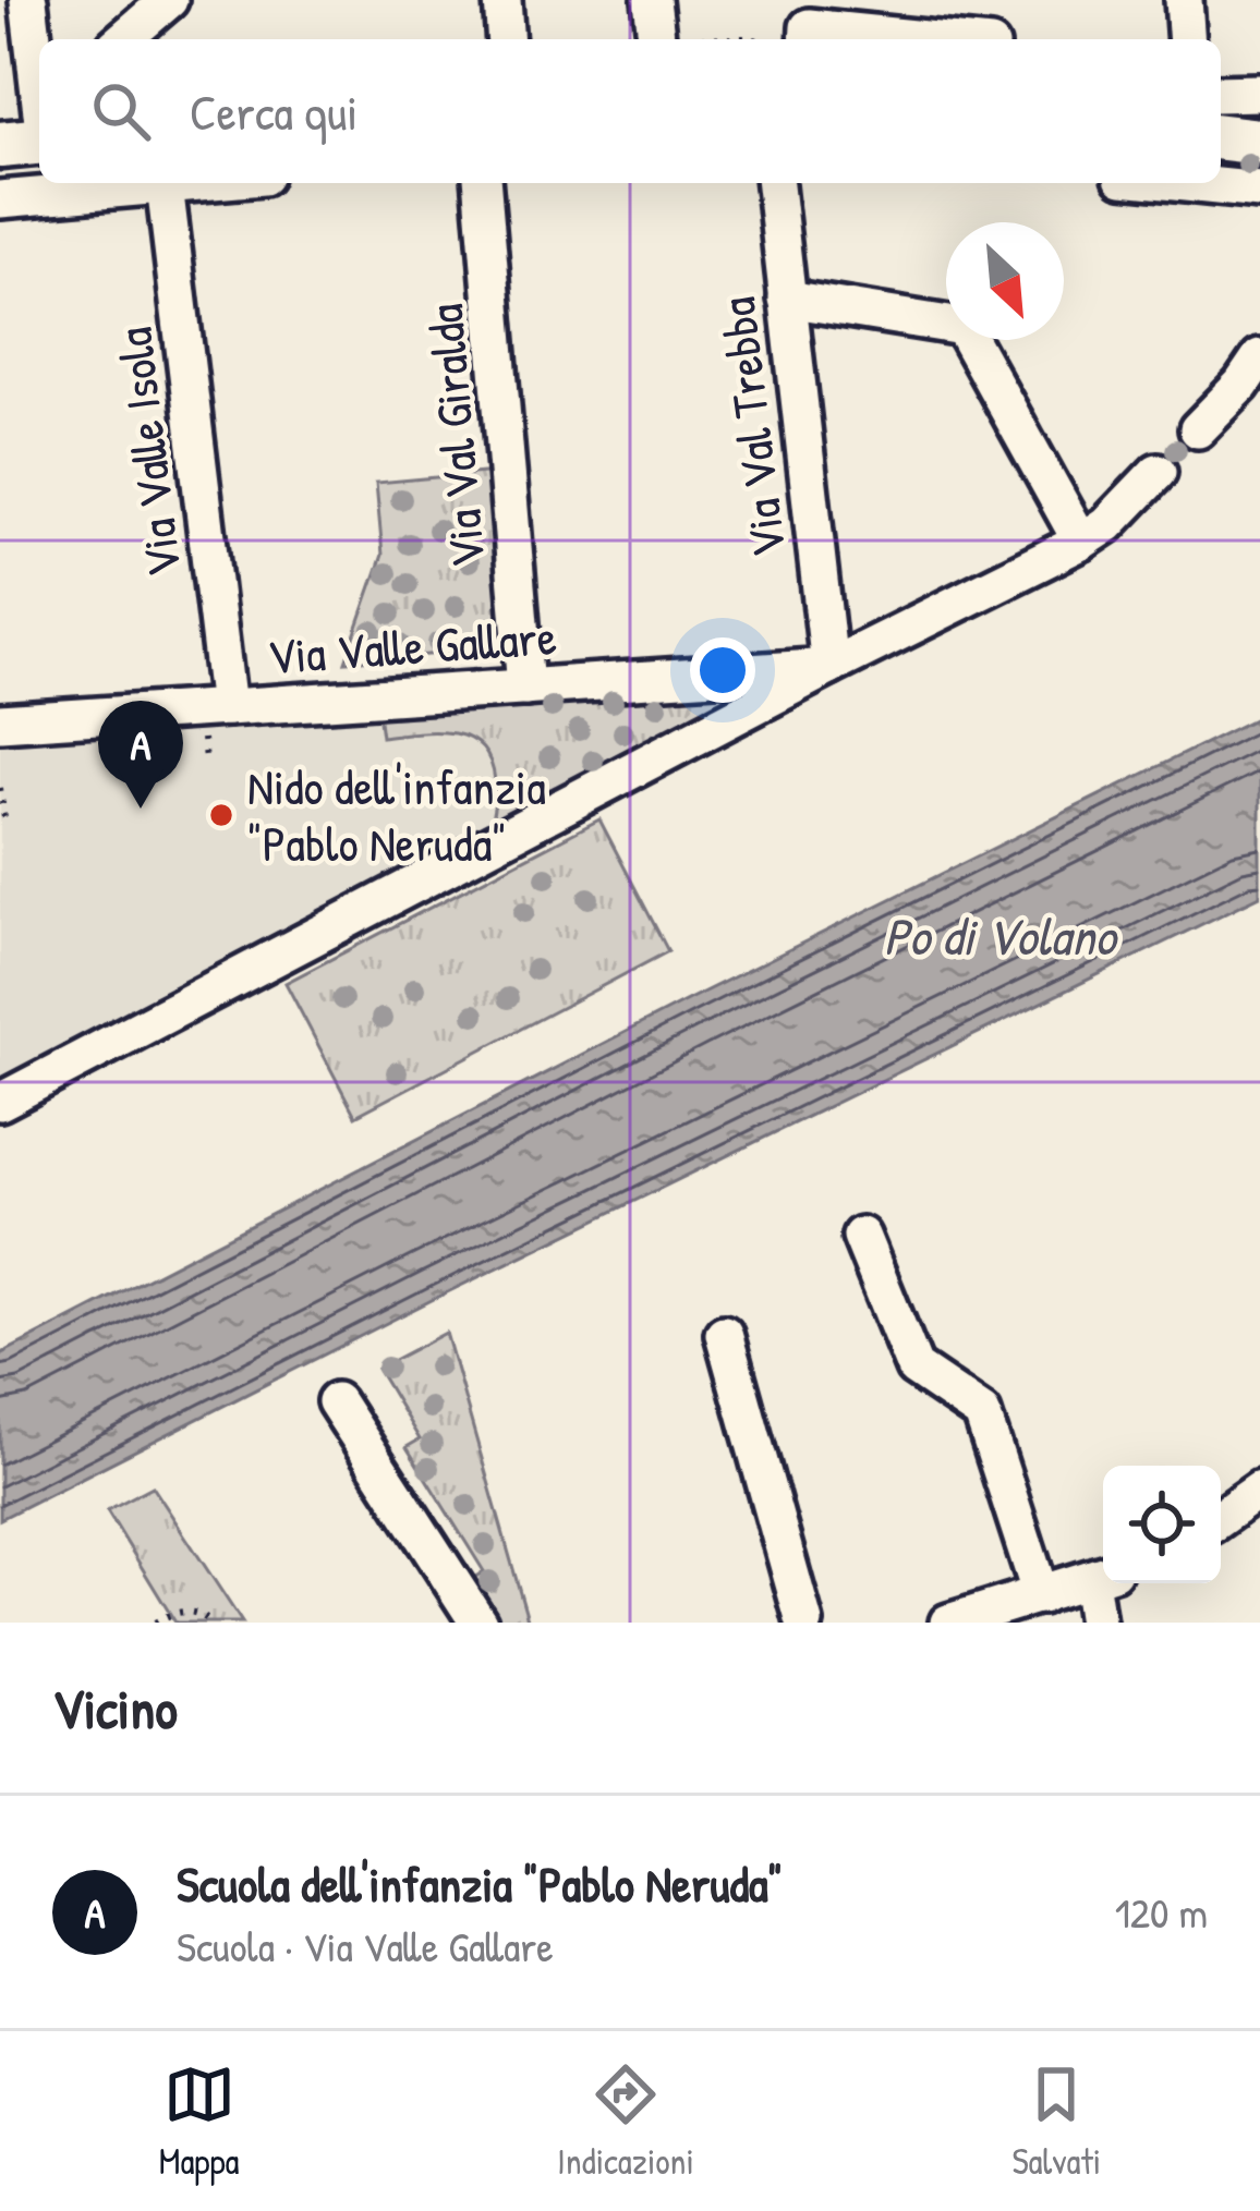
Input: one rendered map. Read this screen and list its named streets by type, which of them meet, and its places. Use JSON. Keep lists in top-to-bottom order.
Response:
{
  "streets": {
    "street": [
      "Via Val Trebba",
      "Via Val Giralda",
      "Via Valle Isola",
      "Via Valle Gallare"
    ]
  },
  "crossings": [
    ["Via Val Trebba", "Via Valle Gallare"],
    ["Via Val Giralda", "Via Valle Gallare"],
    ["Via Valle Isola", "Via Valle Gallare"]
  ],
  "water": ["Po di Volano"],
  "places": ["Nido dell'infanzia \"Pablo Neruda\""],
  "north": "bottom right",
  "page": {
    "search": "Cerca qui",
    "pins": "A",
    "heading": "Vicino",
    "list": [
      {
        "mark": "A",
        "name": "Scuola dell'infanzia \"Pablo Neruda\"",
        "note": "Scuola · Via Valle Gallare",
        "value": "120 m"
      }
    ],
    "nav": ["Mappa", "Indicazioni", "Salvati"]
  }
}
